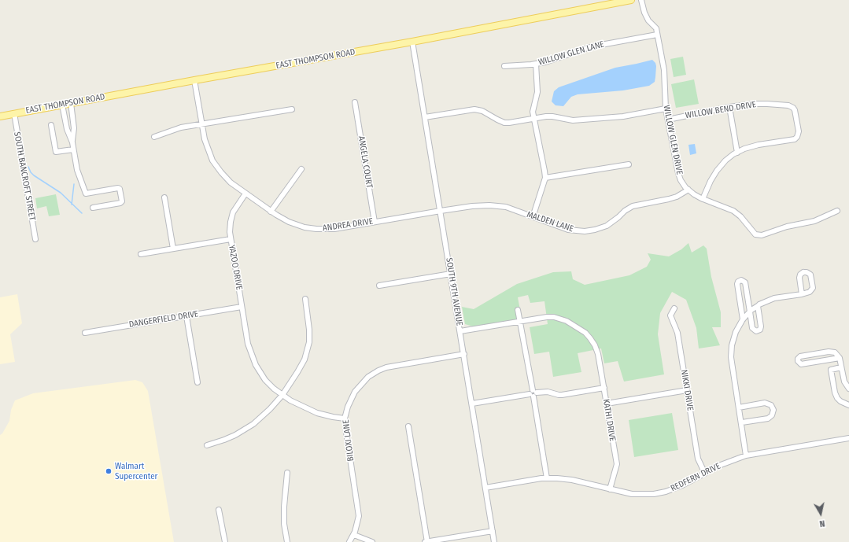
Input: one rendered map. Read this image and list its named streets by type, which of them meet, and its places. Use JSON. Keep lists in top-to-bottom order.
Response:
{
  "streets": {
    "main road": ["EAST THOMPSON ROAD"],
    "street": [
      "WILLOW GLEN LANE",
      "WILLOW BEND DRIVE",
      "WILLOW GLEN DRIVE",
      "ANGELA COURT",
      "SOUTH BANCROFT STREET",
      "MALDEN LANE",
      "ANDREA DRIVE",
      "YAZOO DRIVE",
      "SOUTH 9TH AVENUE",
      "DANGERFIELD DRIVE",
      "NIKKI DRIVE",
      "KATHI DRIVE",
      "BILOXI LANE",
      "REDFERN DRIVE"
    ]
  },
  "crossings": [
    ["WILLOW GLEN LANE", "WILLOW GLEN DRIVE"],
    ["EAST THOMPSON ROAD", "SOUTH BANCROFT STREET"],
    ["EAST THOMPSON ROAD", "SOUTH 9TH AVENUE"],
    ["WILLOW BEND DRIVE", "WILLOW GLEN DRIVE"],
    ["WILLOW GLEN DRIVE", "MALDEN LANE"],
    ["ANGELA COURT", "ANDREA DRIVE"],
    ["MALDEN LANE", "ANDREA DRIVE"],
    ["MALDEN LANE", "SOUTH 9TH AVENUE"],
    ["ANDREA DRIVE", "YAZOO DRIVE"],
    ["ANDREA DRIVE", "SOUTH 9TH AVENUE"],
    ["YAZOO DRIVE", "DANGERFIELD DRIVE"],
    ["YAZOO DRIVE", "BILOXI LANE"],
    ["SOUTH 9TH AVENUE", "BILOXI LANE"],
    ["SOUTH 9TH AVENUE", "REDFERN DRIVE"],
    ["NIKKI DRIVE", "REDFERN DRIVE"],
    ["KATHI DRIVE", "REDFERN DRIVE"]
  ],
  "places": ["Walmart Supercenter"],
  "north": "bottom"
}
